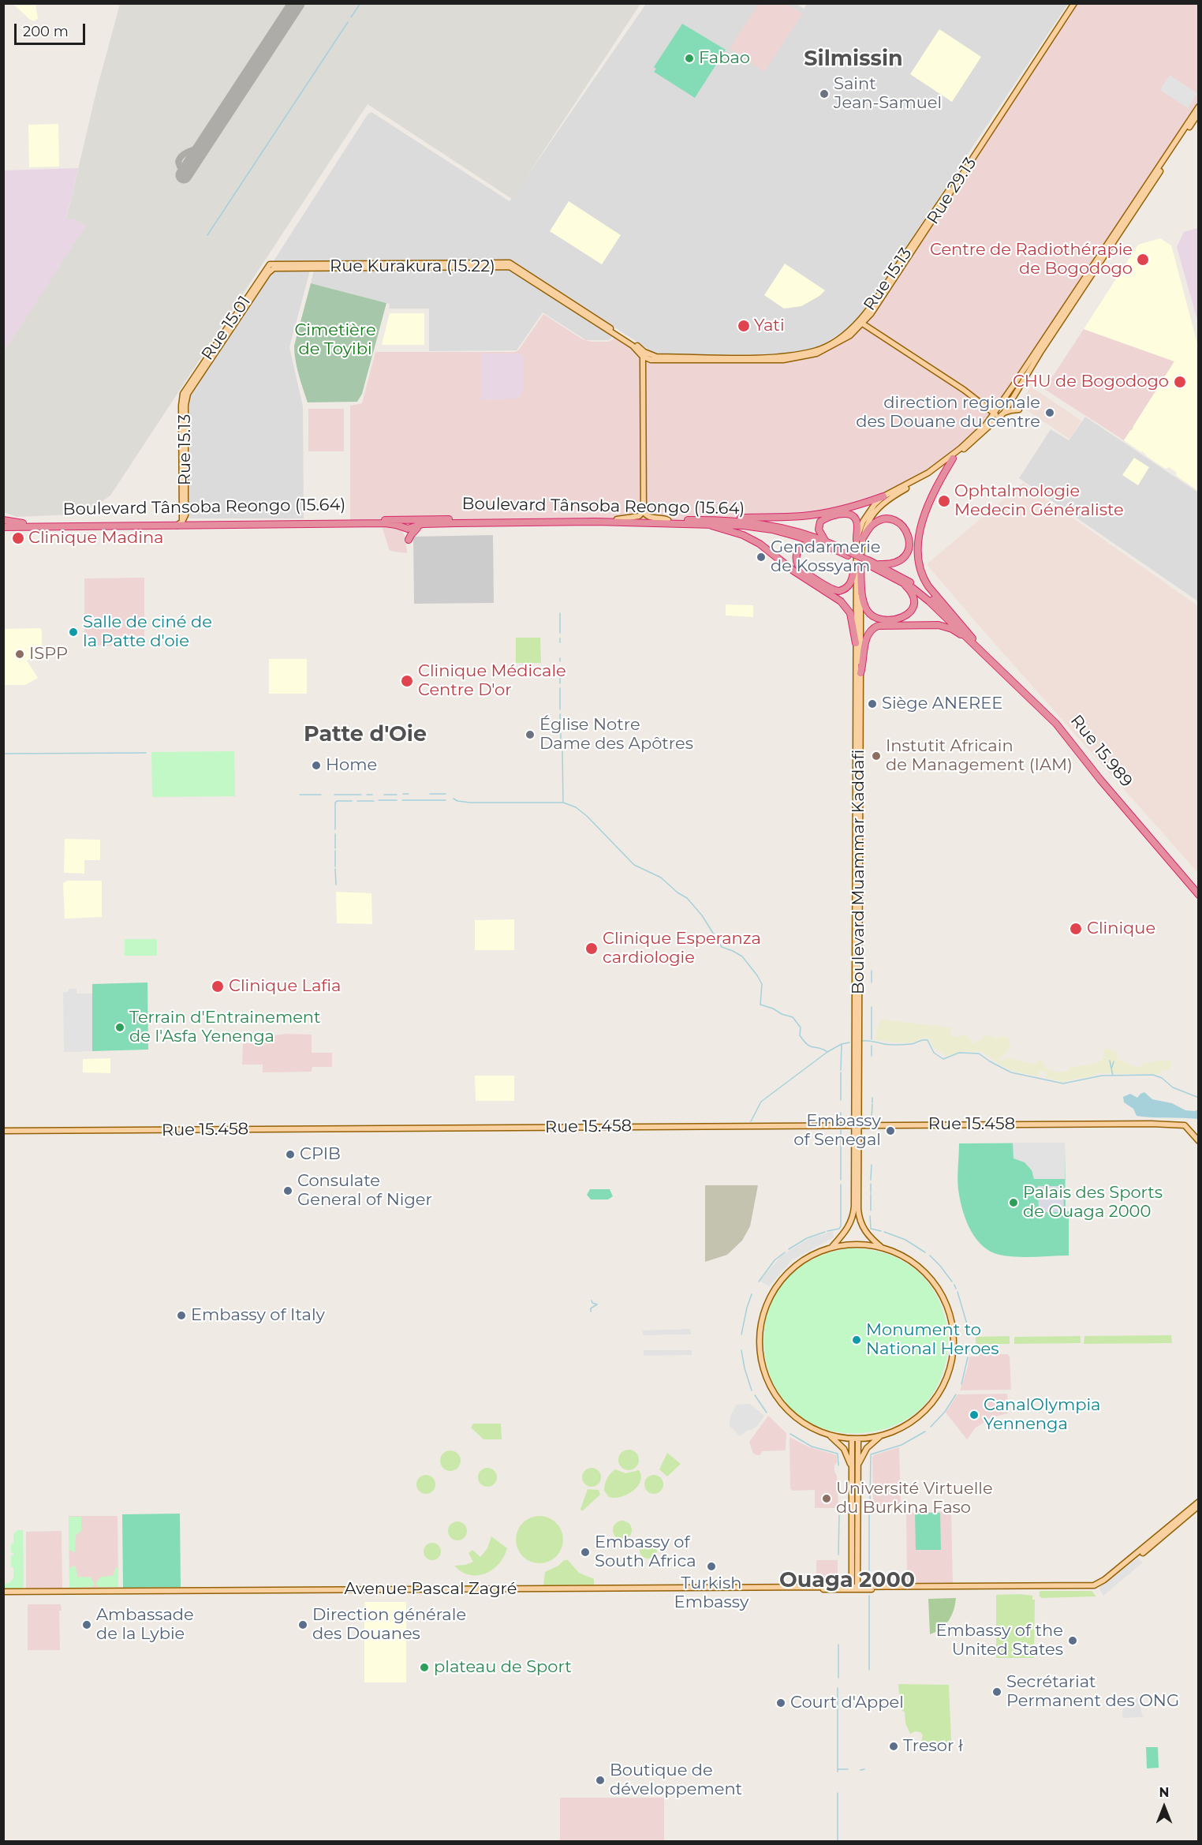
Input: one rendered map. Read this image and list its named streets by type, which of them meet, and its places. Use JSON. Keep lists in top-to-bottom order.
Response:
{
  "streets": {
    "highway": ["Boulevard Tânsoba Reongo (15.64)", "Rue 15.989"],
    "main road": [
      "Rue Kurakura (15.22)",
      "Rue 15.13",
      "Rue 15.01",
      "Boulevard Muammar Kaddafi",
      "Rue 15.458",
      "Avenue Pascal Zagré"
    ]
  },
  "crossings": [
    ["Rue Kurakura (15.22)", "Rue 15.13"],
    ["Rue Kurakura (15.22)", "Rue 15.01"],
    ["Rue 15.13", "Rue 15.01"],
    ["Rue 15.13", "Boulevard Tânsoba Reongo (15.64)"],
    ["Boulevard Muammar Kaddafi", "Rue 15.458"]
  ],
  "districts": ["Silmissin", "Patte d'Oie", "Ouaga 2000"],
  "parks": ["Cimetière de Toyibi"],
  "places": [
    "Fabao",
    "Saint Jean-Samuel",
    "Centre de Radiothérapie de Bogodogo",
    "Yati",
    "CHU de Bogodogo",
    "direction regionale des Douane du centre",
    "Ophtalmologie Medecin Généraliste",
    "Clinique Madina",
    "Gendarmerie de Kossyam",
    "Salle de ciné de la Patte d'oie",
    "ISPP",
    "Clinique Médicale Centre D'or",
    "Siège ANEREE",
    "Église Notre Dame des Apôtres",
    "Instutit Africain de Management (IAM)",
    "Home",
    "Clinique",
    "Clinique Esperanza cardiologie",
    "Clinique Lafia",
    "Terrain d'Entrainement de l'Asfa Yenenga",
    "Embassy of Senegal",
    "CPIB",
    "Consulate General of Niger",
    "Palais des Sports de Ouaga 2000",
    "Embassy of Italy",
    "Monument to National Heroes",
    "CanalOlympia Yennenga",
    "Université Virtuelle du Burkina Faso",
    "Embassy of South Africa",
    "Turkish Embassy",
    "Ambassade de la Lybie",
    "Direction générale des Douanes",
    "Embassy of the United States",
    "plateau de Sport",
    "Secrétariat Permanent des ONG",
    "Court d'Appel",
    "Tresor ł",
    "Boutique de développement"
  ],
  "scale_bar": "200 m",
  "north": "top"
}
